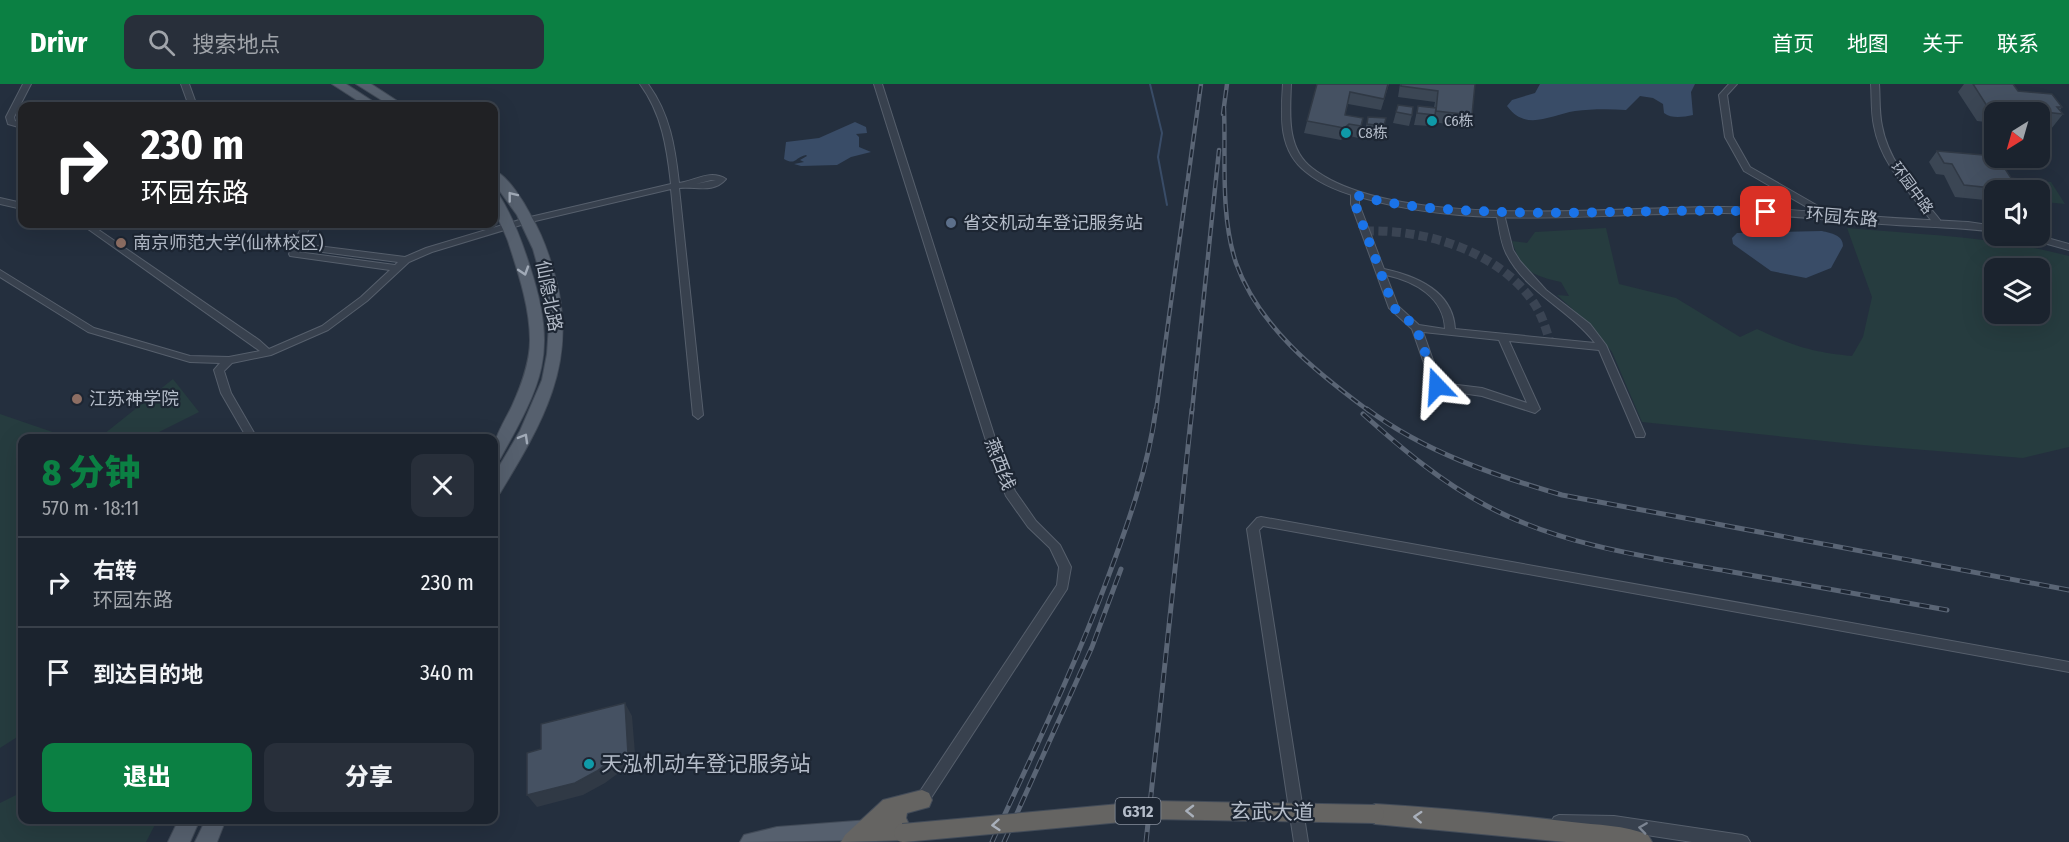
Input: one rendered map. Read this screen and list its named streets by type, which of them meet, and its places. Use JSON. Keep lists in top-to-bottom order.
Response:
{
  "streets": {
    "highway": ["G312", "玄武大道"],
    "main road": ["仙隐北路"],
    "street": ["环园中路", "环园东路", "燕西线"]
  },
  "crossings": [
    ["环园中路", "环园东路"],
    ["G312", "玄武大道"]
  ],
  "one_way": ["玄武大道"],
  "places": [
    "C6栋",
    "C8栋",
    "省交机动车登记服务站",
    "南京师范大学(仙林校区)",
    "江苏神学院",
    "天泓机动车登记服务站"
  ],
  "north": "bottom left",
  "page": {
    "header": "Drivr",
    "search": "搜索地点",
    "nav": [
      "首页",
      "地图",
      "关于",
      "联系"
    ],
    "turn": ["230 m", "环园东路"],
    "heading": ["8 分钟", "570 m · 18:11"],
    "list": [
      {
        "name": "右转",
        "note": "环园东路",
        "value": "230 m"
      },
      {
        "name": "到达目的地",
        "value": "340 m"
      }
    ],
    "buttons": ["退出", "分享"]
  }
}
